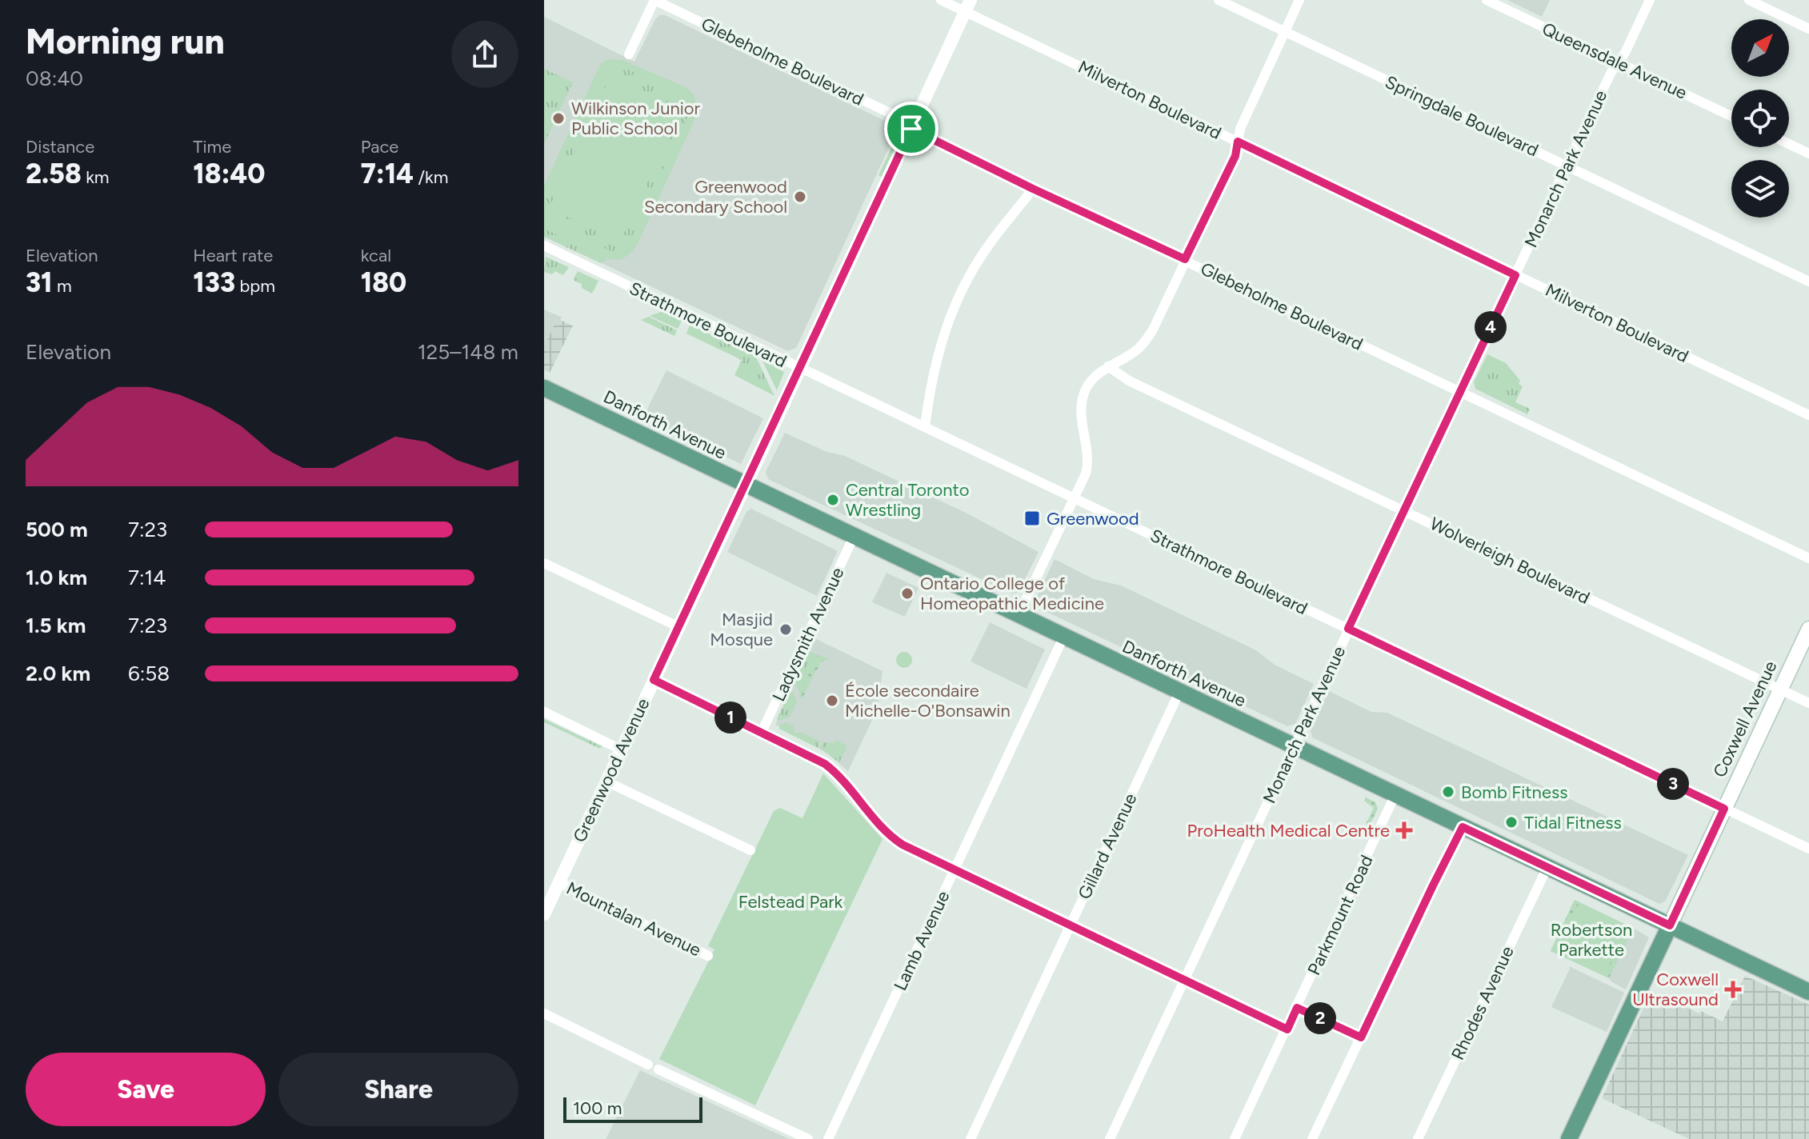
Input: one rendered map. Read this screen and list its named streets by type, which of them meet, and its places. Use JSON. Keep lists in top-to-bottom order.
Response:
{
  "streets": {
    "main road": ["Danforth Avenue", "Coxwell Avenue"],
    "street": [
      "Queensdale Avenue",
      "Glebeholme Boulevard",
      "Milverton Boulevard",
      "Springdale Boulevard",
      "Monarch Park Avenue",
      "Strathmore Boulevard",
      "Wolverleigh Boulevard",
      "Ladysmith Avenue",
      "Greenwood Avenue",
      "Gillard Avenue",
      "Parkmount Road",
      "Mountalan Avenue",
      "Lamb Avenue",
      "Rhodes Avenue"
    ]
  },
  "crossings": [
    ["Queensdale Avenue", "Monarch Park Avenue"],
    ["Glebeholme Boulevard", "Monarch Park Avenue"],
    ["Glebeholme Boulevard", "Greenwood Avenue"],
    ["Milverton Boulevard", "Monarch Park Avenue"],
    ["Milverton Boulevard", "Greenwood Avenue"],
    ["Springdale Boulevard", "Monarch Park Avenue"],
    ["Monarch Park Avenue", "Strathmore Boulevard"],
    ["Monarch Park Avenue", "Danforth Avenue"],
    ["Monarch Park Avenue", "Wolverleigh Boulevard"],
    ["Strathmore Boulevard", "Coxwell Avenue"],
    ["Strathmore Boulevard", "Greenwood Avenue"],
    ["Danforth Avenue", "Ladysmith Avenue"],
    ["Danforth Avenue", "Coxwell Avenue"],
    ["Danforth Avenue", "Greenwood Avenue"],
    ["Danforth Avenue", "Gillard Avenue"],
    ["Danforth Avenue", "Parkmount Road"],
    ["Danforth Avenue", "Lamb Avenue"],
    ["Danforth Avenue", "Rhodes Avenue"],
    ["Wolverleigh Boulevard", "Coxwell Avenue"],
    ["Greenwood Avenue", "Mountalan Avenue"]
  ],
  "parks": ["Felstead Park", "Robertson Parkette"],
  "places": {
    "other": [
      "Wilkinson Junior Public School",
      "Greenwood Secondary School",
      "Central Toronto Wrestling",
      "Ontario College of Homeopathic Medicine",
      "Masjid Mosque",
      "École secondaire Michelle-O'Bonsawin",
      "Bomb Fitness",
      "Tidal Fitness"
    ],
    "transit": ["Greenwood"],
    "health": ["ProHealth Medical Centre", "Coxwell Ultrasound"]
  },
  "scale_bar": "100 m",
  "north": "top right",
  "page": {
    "heading": ["Morning run", "08:40"],
    "stats": [
      ["Distance", "2.58 km"],
      ["Time", "18:40"],
      ["Pace", "7:14 /km"],
      ["Elevation", "31 m"],
      ["Heart rate", "133 bpm"],
      ["kcal", "180"]
    ],
    "pins": [
      "4",
      "1",
      "3",
      "2"
    ],
    "chart": ["Elevation", "125–148 m"],
    "list": [
      {
        "name": "500 m",
        "note": "7:23"
      },
      {
        "name": "1.0 km",
        "note": "7:14"
      },
      {
        "name": "1.5 km",
        "note": "7:23"
      },
      {
        "name": "2.0 km",
        "note": "6:58"
      }
    ],
    "buttons": ["Save", "Share"],
    "scale": "100 m"
  }
}
